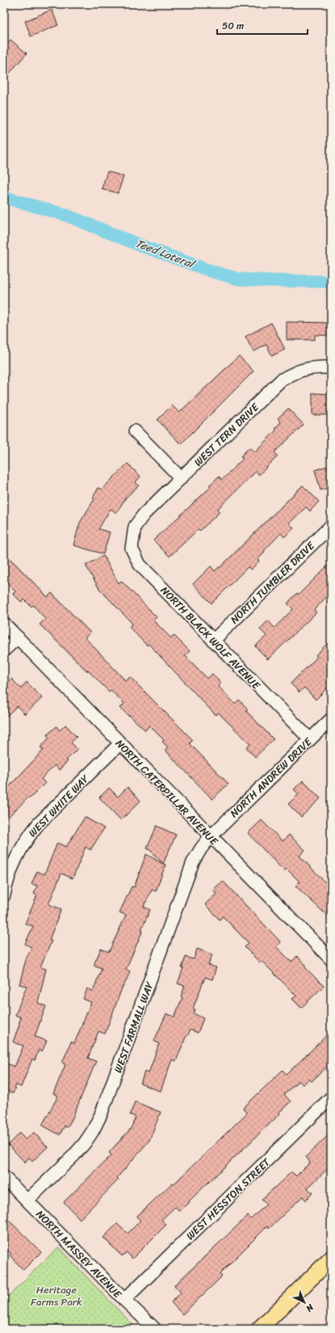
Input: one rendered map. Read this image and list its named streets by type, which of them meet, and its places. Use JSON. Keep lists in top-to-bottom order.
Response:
{
  "streets": {
    "street": [
      "WEST TERN DRIVE",
      "NORTH TUMBLER DRIVE",
      "NORTH BLACK WOLF AVENUE",
      "NORTH ANDREW DRIVE",
      "NORTH CATERPILLAR AVENUE",
      "WEST WHITE WAY",
      "WEST FARMALL WAY",
      "WEST HESSTON STREET",
      "NORTH MASSEY AVENUE"
    ]
  },
  "crossings": [
    ["WEST TERN DRIVE", "NORTH BLACK WOLF AVENUE"],
    ["NORTH TUMBLER DRIVE", "NORTH BLACK WOLF AVENUE"],
    ["NORTH BLACK WOLF AVENUE", "NORTH ANDREW DRIVE"],
    ["NORTH ANDREW DRIVE", "NORTH CATERPILLAR AVENUE"],
    ["NORTH ANDREW DRIVE", "WEST FARMALL WAY"],
    ["NORTH CATERPILLAR AVENUE", "WEST WHITE WAY"],
    ["NORTH CATERPILLAR AVENUE", "WEST FARMALL WAY"],
    ["WEST FARMALL WAY", "NORTH MASSEY AVENUE"],
    ["WEST HESSTON STREET", "NORTH MASSEY AVENUE"]
  ],
  "water": ["Teed Lateral"],
  "parks": ["Heritage Farms Park"],
  "scale_bar": "50 m",
  "north": "bottom right"
}
